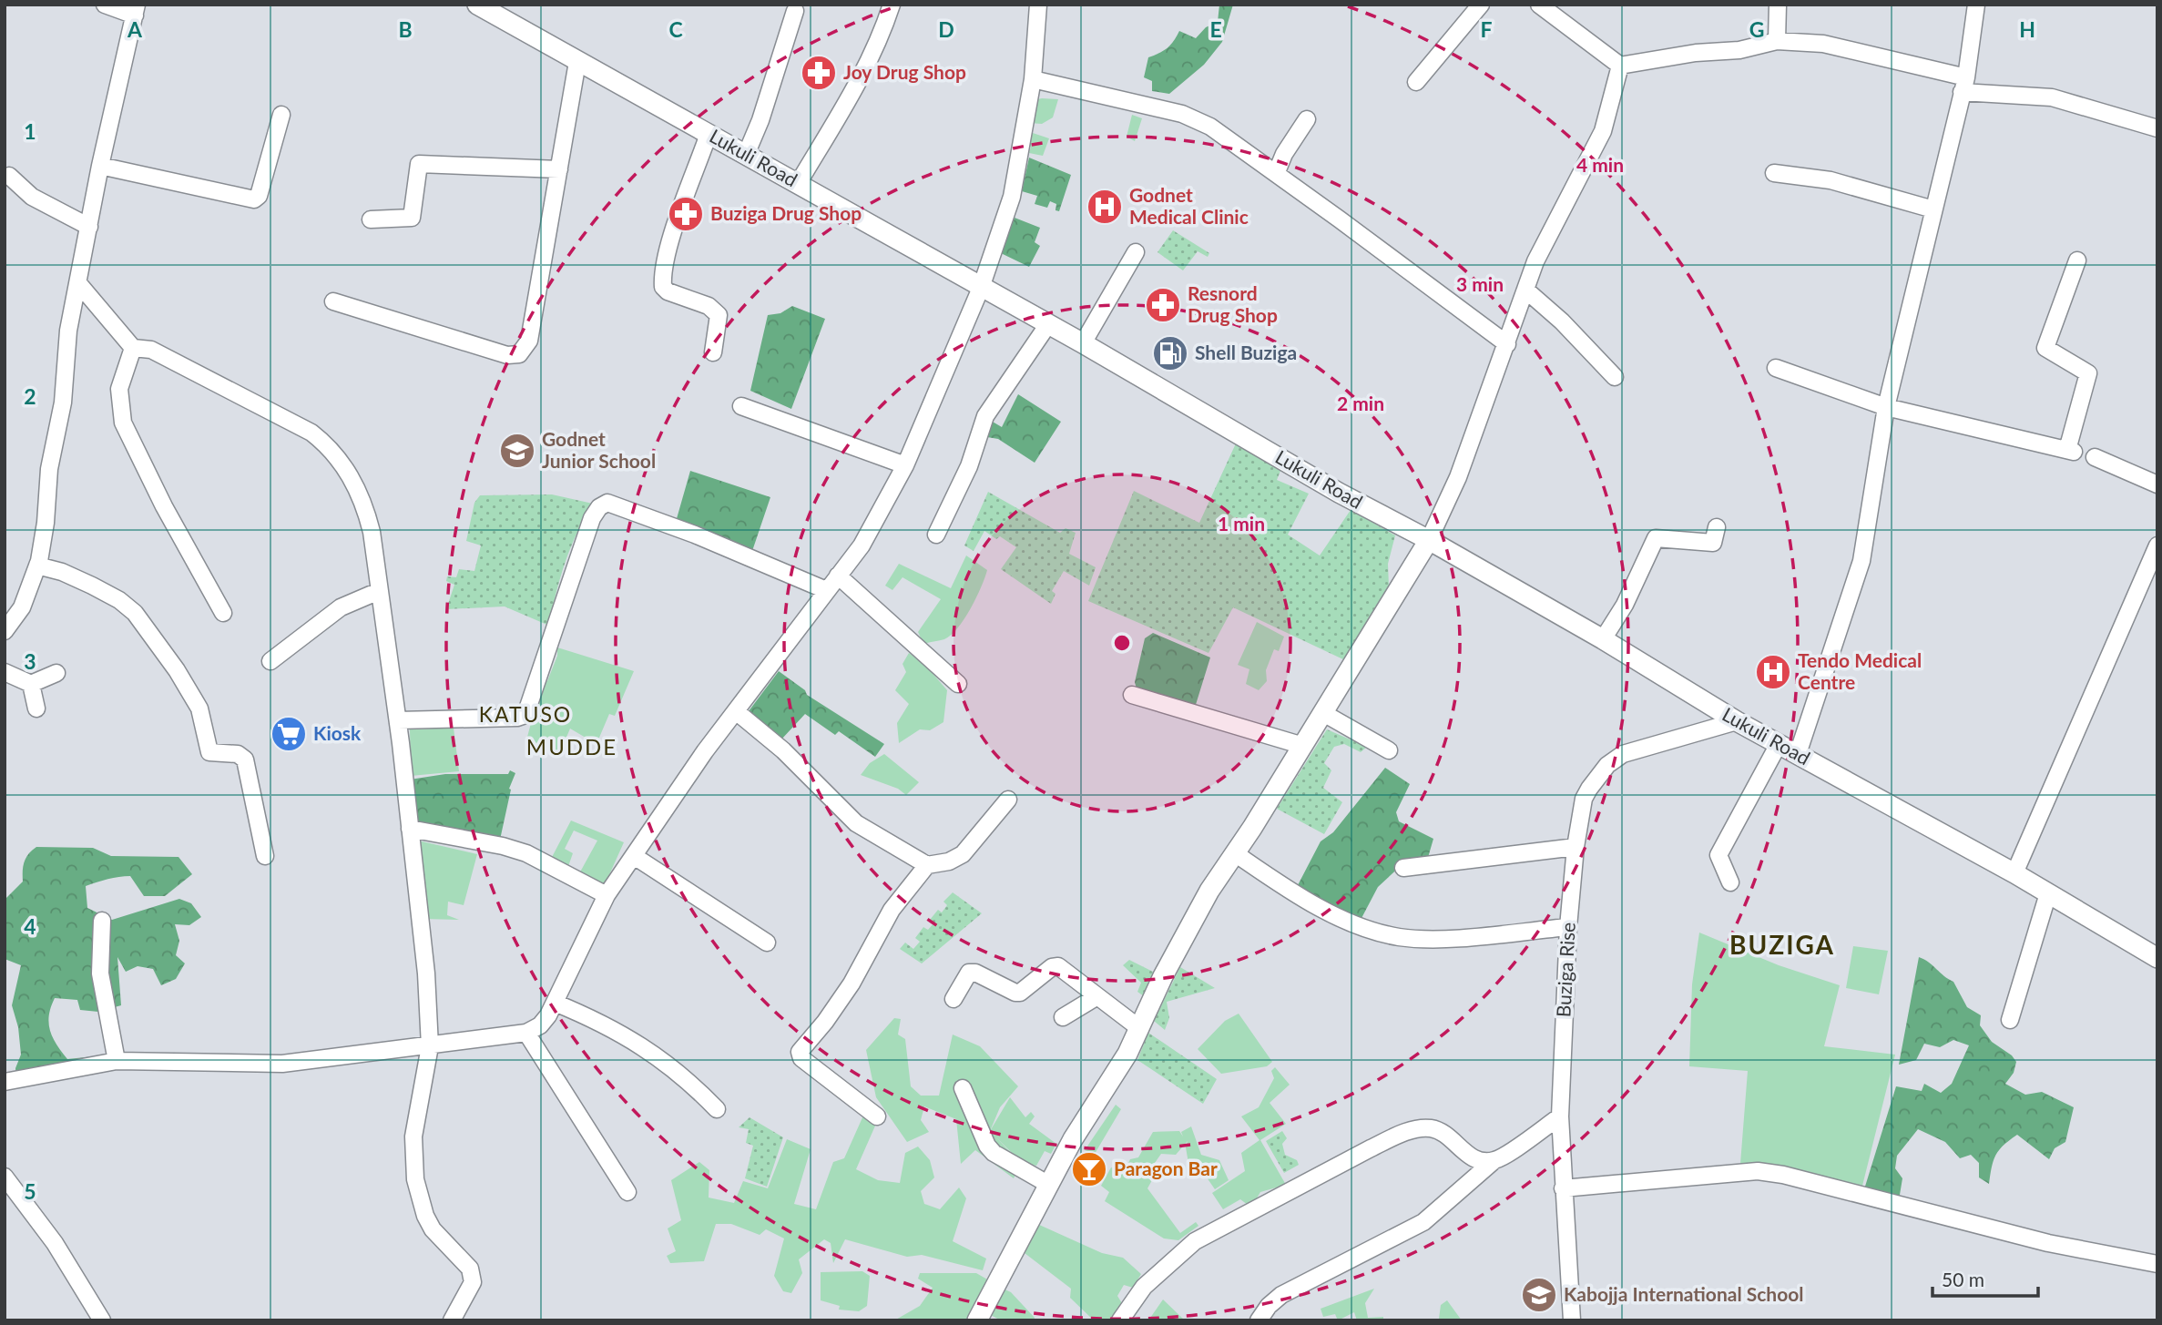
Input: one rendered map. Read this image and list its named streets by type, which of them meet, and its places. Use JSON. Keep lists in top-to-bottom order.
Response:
{
  "streets": {
    "street": ["Lukuli Road", "Buziga Rise"]
  },
  "crossings": [
    ["Lukuli Road", "Buziga Rise"]
  ],
  "districts": ["KATUSO", "MUDDE", "BUZIGA"],
  "places": {
    "pharmacy": ["Joy Drug Shop", "Buziga Drug Shop", "Resnord Drug Shop"],
    "hospital": ["Godnet Medical Clinic", "Tendo Medical Centre"],
    "fuel station": ["Shell Buziga"],
    "school or university": ["Godnet Junior School", "Kabojja International School"],
    "supermarket": ["Kiosk"],
    "bar": ["Paragon Bar"]
  },
  "scale_bar": "50 m",
  "grid": {
    "columns": [
      "A",
      "B",
      "C",
      "D",
      "E",
      "F",
      "G",
      "H"
    ],
    "rows": [
      "1",
      "2",
      "3",
      "4",
      "5"
    ]
  },
  "rings": [
    "4 min",
    "3 min",
    "2 min",
    "1 min"
  ]
}
